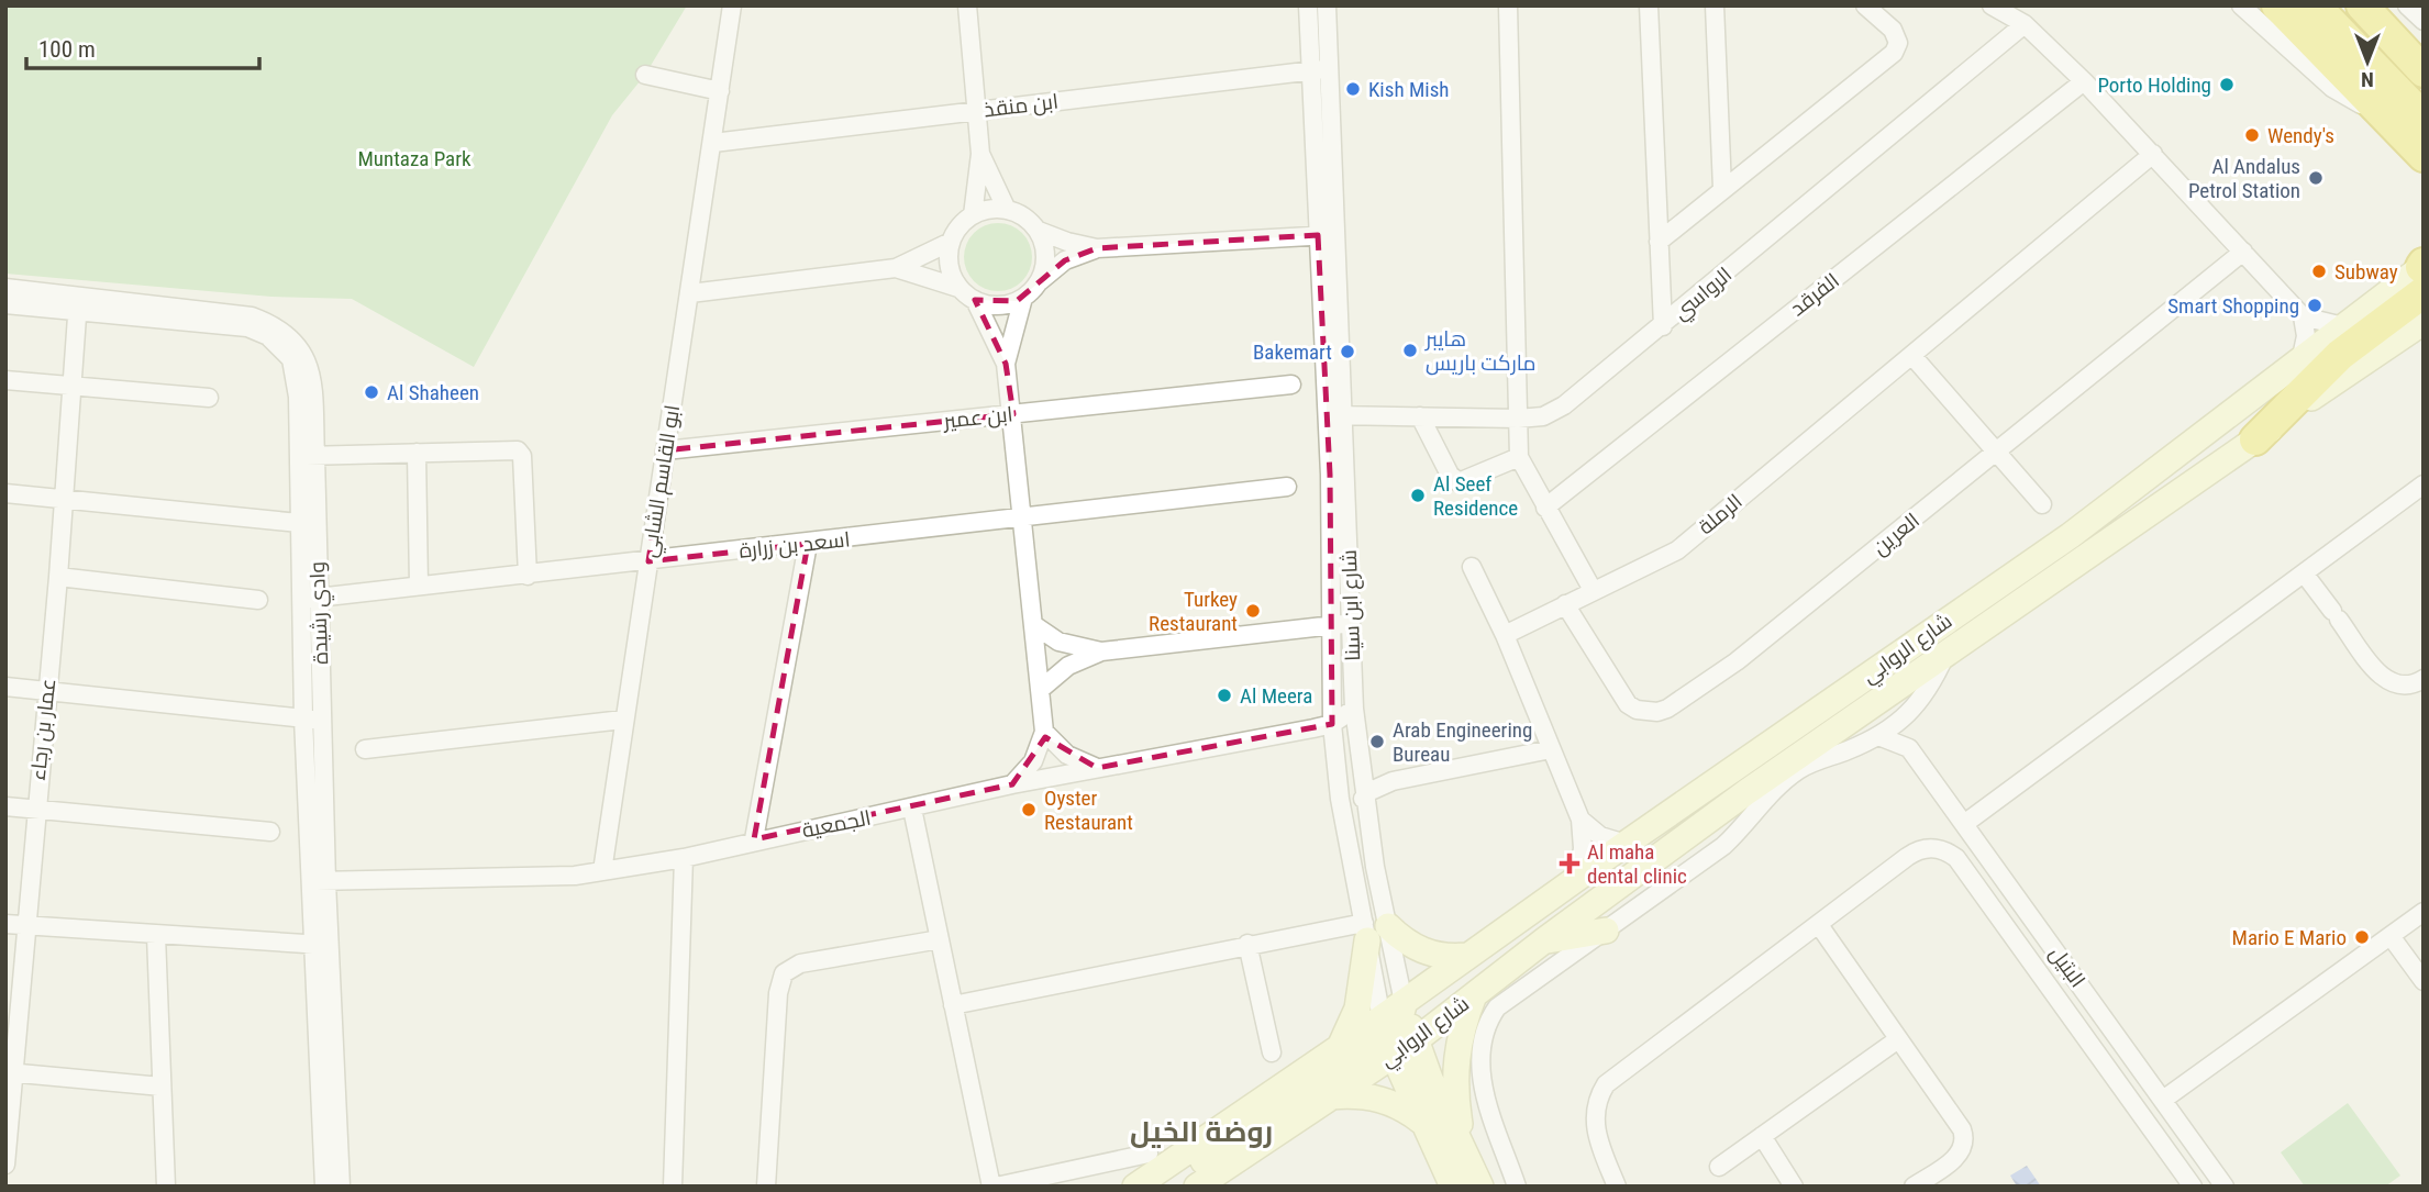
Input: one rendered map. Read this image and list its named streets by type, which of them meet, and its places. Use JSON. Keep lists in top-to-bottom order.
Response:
{
  "streets": {
    "street": [
      "ابن منقذ",
      "الرواسي",
      "الفرقد",
      "ابن عمير",
      "ابو القاسم الشابي",
      "الرملة",
      "العرين",
      "اسعد بن زرارة",
      "شارع ابن سينا",
      "وادي رشيدة",
      "شارع الروابي",
      "عمار بن رجاء",
      "الجمعية",
      "البتيل"
    ]
  },
  "crossings": [
    ["ابن منقذ", "ابو القاسم الشابي"],
    ["ابن منقذ", "شارع ابن سينا"],
    ["الرواسي", "شارع ابن سينا"],
    ["ابن عمير", "ابو القاسم الشابي"],
    ["ابو القاسم الشابي", "اسعد بن زرارة"],
    ["ابو القاسم الشابي", "الجمعية"],
    ["الرملة", "العرين"],
    ["اسعد بن زرارة", "وادي رشيدة"],
    ["شارع ابن سينا", "شارع الروابي"],
    ["شارع ابن سينا", "الجمعية"],
    ["وادي رشيدة", "عمار بن رجاء"],
    ["وادي رشيدة", "الجمعية"]
  ],
  "districts": ["روضة الخيل"],
  "parks": ["Muntaza Park"],
  "places": {
    "other": [
      "Porto Holding",
      "Kish Mish",
      "Wendy's",
      "Al Andalus Petrol Station",
      "Subway",
      "Smart Shopping",
      "هايبر ماركت باريس",
      "Bakemart",
      "Al Shaheen",
      "Al Seef Residence",
      "Turkey Restaurant",
      "Al Meera",
      "Arab Engineering Bureau",
      "Oyster Restaurant",
      "Mario E Mario"
    ],
    "health": ["Al maha dental clinic"]
  },
  "scale_bar": "100 m",
  "north": "bottom"
}
